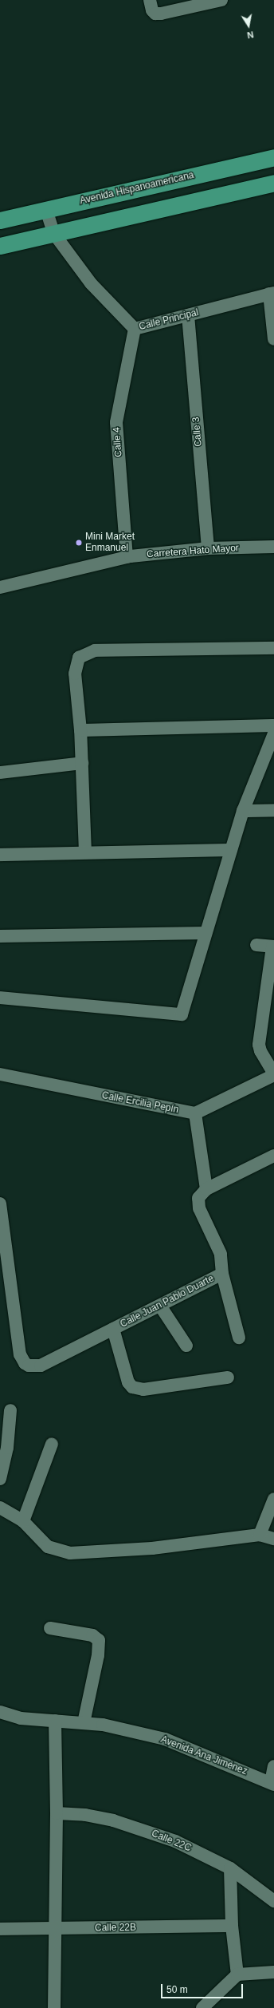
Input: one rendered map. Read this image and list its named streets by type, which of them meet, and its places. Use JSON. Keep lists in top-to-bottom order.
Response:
{
  "streets": {
    "main road": ["Avenida Hispanoamericana"],
    "street": [
      "Calle Principal",
      "Calle 3",
      "Calle 4",
      "Carretera Hato Mayor",
      "Calle Ercilia Pepín",
      "Calle Juan Pablo Duarte",
      "Avenida Ana Jiménez",
      "Calle 22C",
      "Calle 22B"
    ]
  },
  "crossings": [
    ["Avenida Hispanoamericana", "Calle Principal"],
    ["Calle Principal", "Calle 3"],
    ["Calle Principal", "Calle 4"],
    ["Calle 3", "Carretera Hato Mayor"],
    ["Calle 4", "Carretera Hato Mayor"]
  ],
  "places": ["Mini Market Enmanuel"],
  "scale_bar": "50 m",
  "north": "bottom"
}
